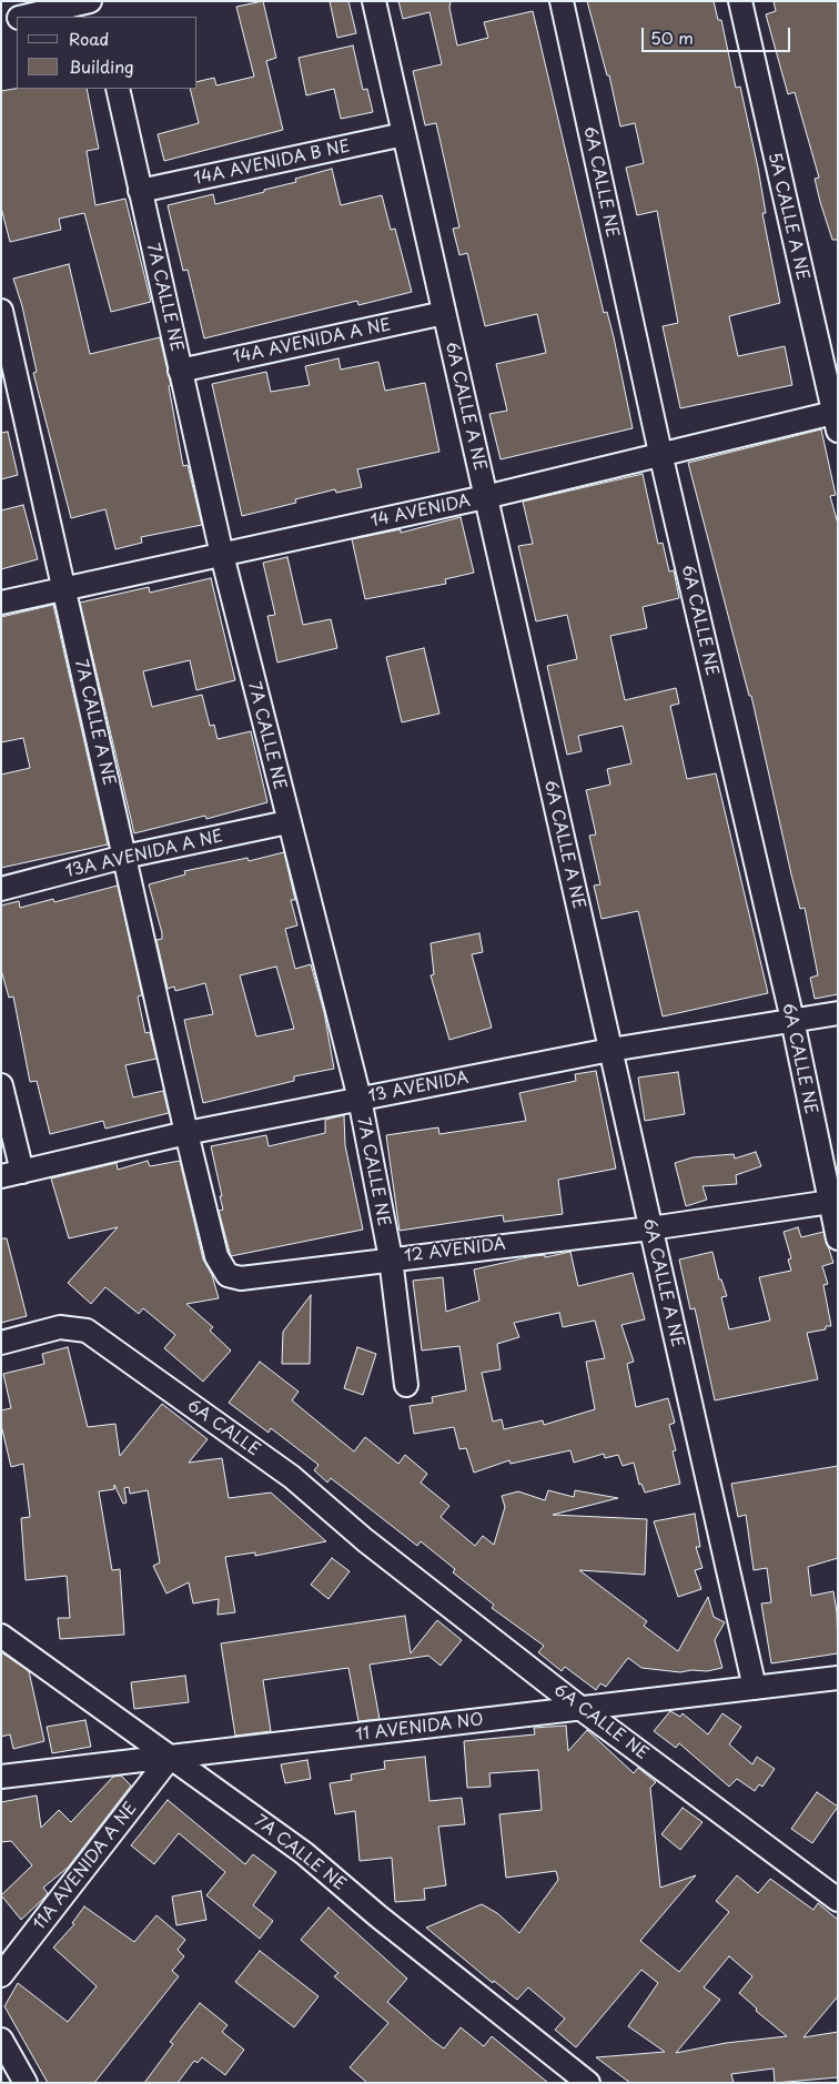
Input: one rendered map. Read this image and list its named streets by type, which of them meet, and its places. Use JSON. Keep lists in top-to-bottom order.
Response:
{
  "streets": {
    "street": [
      "14A AVENIDA B NE",
      "6A CALLE NE",
      "5A CALLE A NE",
      "7A CALLE NE",
      "14A AVENIDA A NE",
      "6A CALLE A NE",
      "14 AVENIDA",
      "7A CALLE A NE",
      "13A AVENIDA A NE",
      "13 AVENIDA",
      "12 AVENIDA",
      "6A CALLE",
      "11 AVENIDA NO",
      "11A AVENIDA A NE"
    ]
  },
  "crossings": [
    ["14A AVENIDA B NE", "7A CALLE NE"],
    ["14A AVENIDA B NE", "6A CALLE A NE"],
    ["6A CALLE NE", "14 AVENIDA"],
    ["6A CALLE NE", "13 AVENIDA"],
    ["6A CALLE NE", "12 AVENIDA"],
    ["6A CALLE NE", "6A CALLE"],
    ["6A CALLE NE", "11 AVENIDA NO"],
    ["5A CALLE A NE", "14 AVENIDA"],
    ["7A CALLE NE", "14A AVENIDA A NE"],
    ["7A CALLE NE", "14 AVENIDA"],
    ["7A CALLE NE", "13A AVENIDA A NE"],
    ["7A CALLE NE", "13 AVENIDA"],
    ["7A CALLE NE", "12 AVENIDA"],
    ["7A CALLE NE", "11 AVENIDA NO"],
    ["7A CALLE NE", "11A AVENIDA A NE"],
    ["14A AVENIDA A NE", "6A CALLE A NE"],
    ["6A CALLE A NE", "14 AVENIDA"],
    ["6A CALLE A NE", "13 AVENIDA"],
    ["6A CALLE A NE", "12 AVENIDA"],
    ["6A CALLE A NE", "11 AVENIDA NO"],
    ["14 AVENIDA", "7A CALLE A NE"],
    ["7A CALLE A NE", "13A AVENIDA A NE"],
    ["7A CALLE A NE", "13 AVENIDA"],
    ["7A CALLE A NE", "12 AVENIDA"],
    ["13 AVENIDA", "12 AVENIDA"],
    ["11 AVENIDA NO", "11A AVENIDA A NE"]
  ],
  "legend": ["Road", "Building"],
  "scale_bar": "50 m"
}
